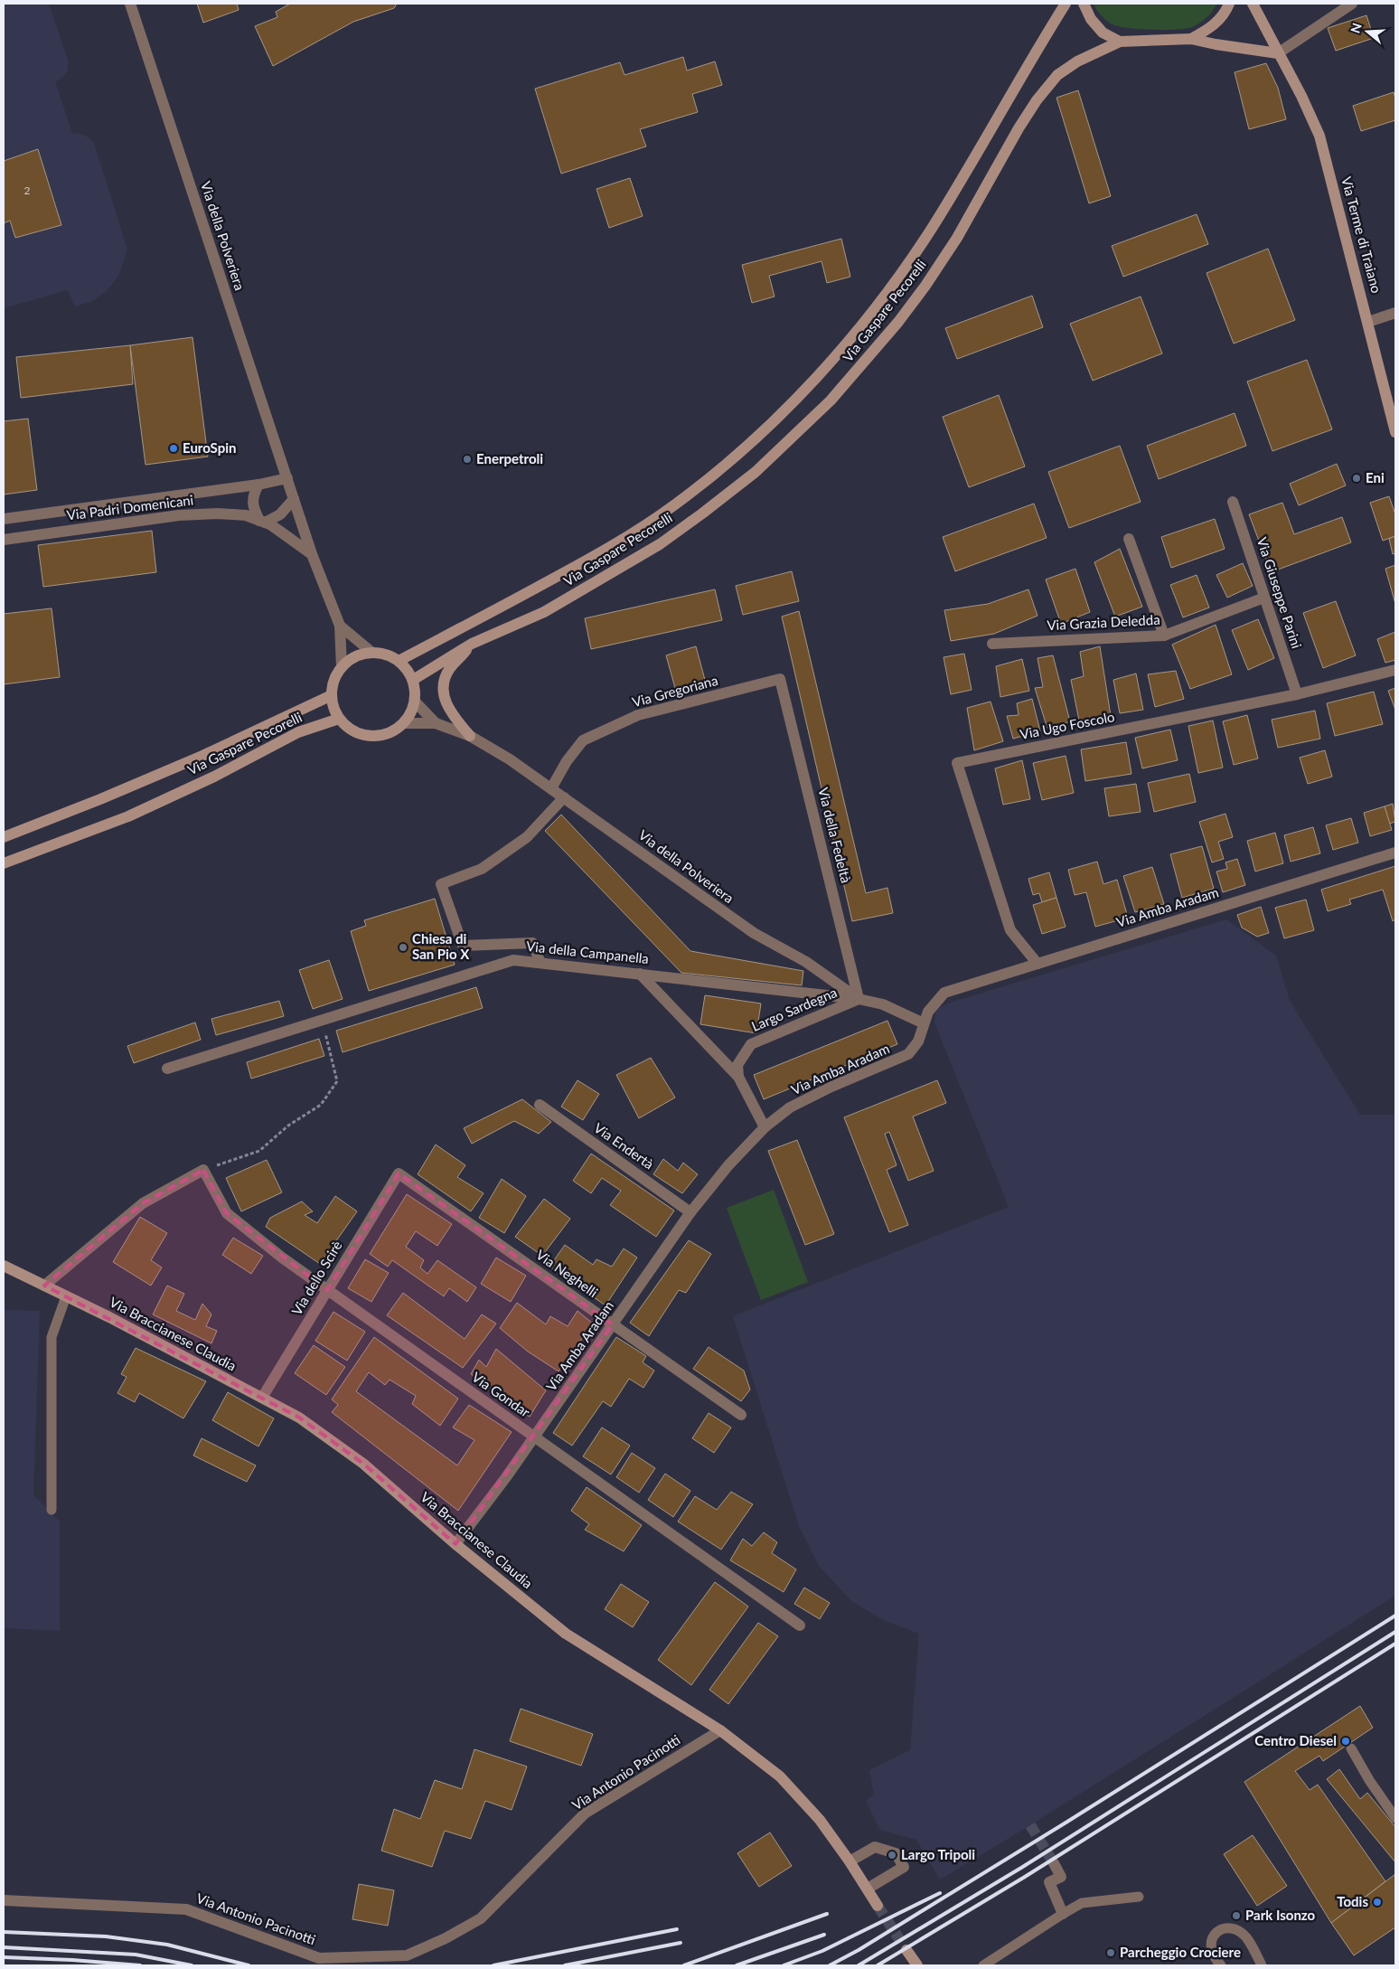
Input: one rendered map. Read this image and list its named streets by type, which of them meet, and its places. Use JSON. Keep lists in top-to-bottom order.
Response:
{
  "streets": {
    "street": [
      "Via Terme di Traiano",
      "Via della Polveriera",
      "Via Gaspare Pecorelli",
      "Via Padri Domenicani",
      "Via Giuseppe Parini",
      "Via Grazia Deledda",
      "Via Gregoriana",
      "Via Ugo Foscolo",
      "Via della Fedeltà",
      "Via Amba Aradam",
      "Via della Campanella",
      "Largo Sardegna",
      "Via Endertà",
      "Via Neghelli",
      "Via dello Scirè",
      "Via Braccianese Claudia",
      "Via Gondar",
      "Via Antonio Pacinotti"
    ]
  },
  "crossings": [
    ["Via della Polveriera", "Via Gaspare Pecorelli"],
    ["Via della Polveriera", "Via Padri Domenicani"],
    ["Via della Polveriera", "Via Gregoriana"],
    ["Via della Polveriera", "Via della Fedeltà"],
    ["Via della Polveriera", "Via Amba Aradam"],
    ["Via della Polveriera", "Via della Campanella"],
    ["Via della Polveriera", "Largo Sardegna"],
    ["Via Giuseppe Parini", "Via Grazia Deledda"],
    ["Via Giuseppe Parini", "Via Ugo Foscolo"],
    ["Via Gregoriana", "Via della Fedeltà"],
    ["Via Ugo Foscolo", "Via Amba Aradam"],
    ["Via della Fedeltà", "Via della Campanella"],
    ["Via della Fedeltà", "Largo Sardegna"],
    ["Via Amba Aradam", "Via Endertà"],
    ["Via Amba Aradam", "Via Neghelli"],
    ["Via Amba Aradam", "Via Braccianese Claudia"],
    ["Via Amba Aradam", "Via Gondar"],
    ["Via della Campanella", "Largo Sardegna"],
    ["Via Neghelli", "Via dello Scirè"],
    ["Via dello Scirè", "Via Braccianese Claudia"],
    ["Via dello Scirè", "Via Gondar"],
    ["Via Braccianese Claudia", "Via Antonio Pacinotti"]
  ],
  "places": [
    "EuroSpin",
    "Enerpetroli",
    "Eni",
    "Chiesa di San Pio X",
    "Centro Diesel",
    "Largo Tripoli",
    "Todis",
    "Park Isonzo",
    "Parcheggio Crociere"
  ],
  "house_numbers": ["2"],
  "north": "left"
}
